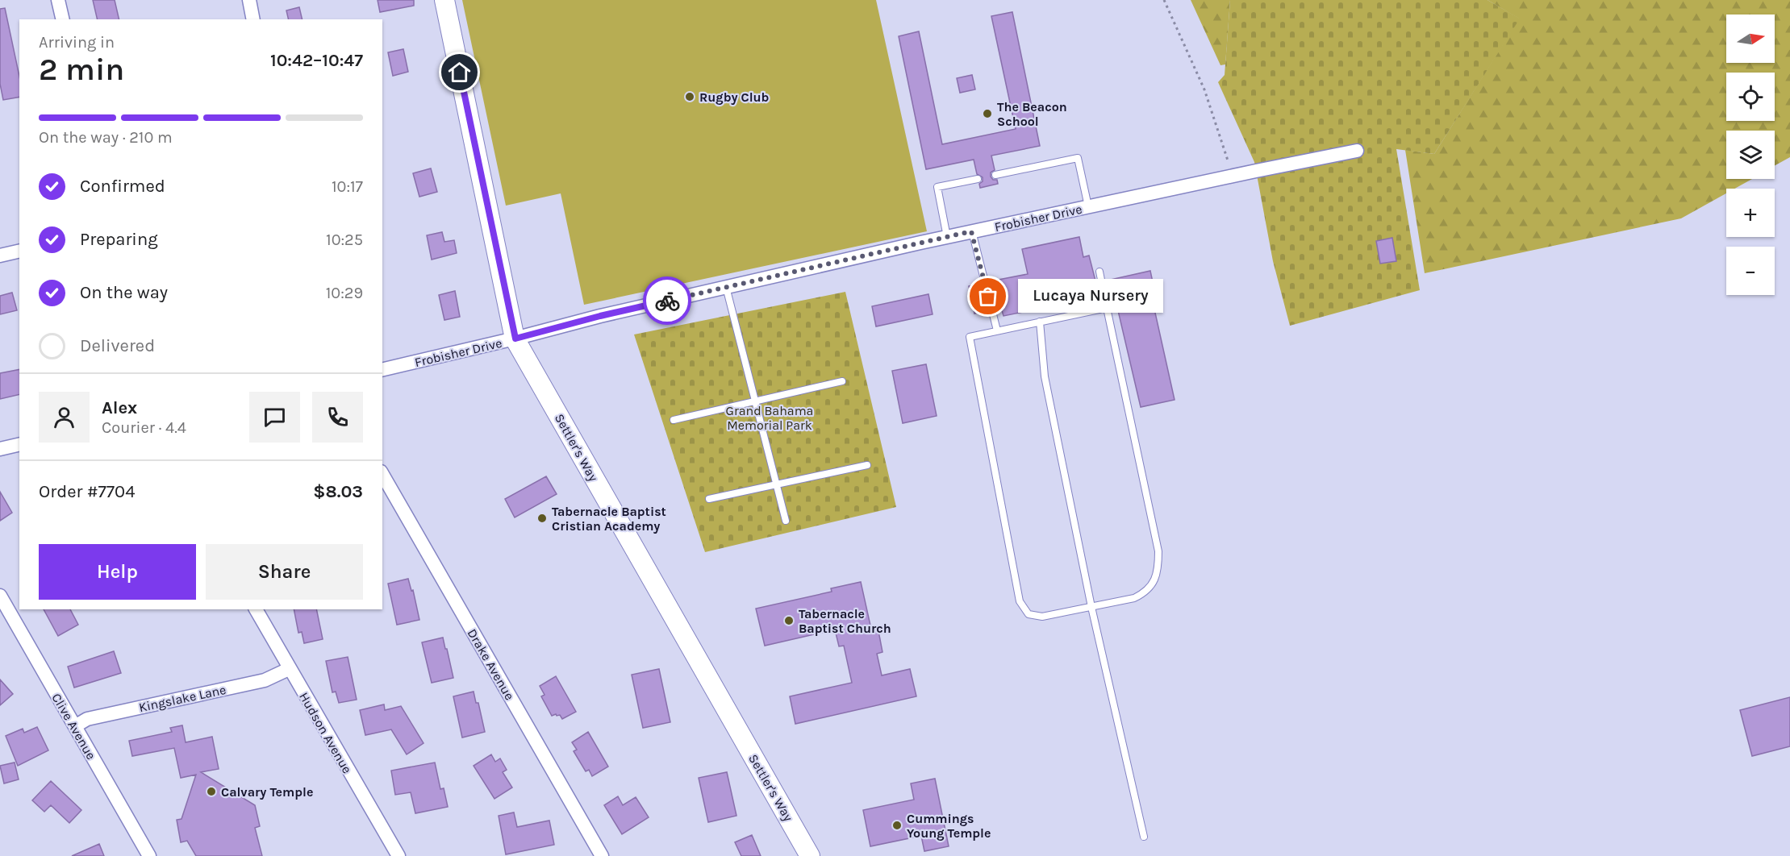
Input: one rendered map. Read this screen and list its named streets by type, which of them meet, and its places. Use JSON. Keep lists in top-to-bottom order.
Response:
{
  "streets": {
    "main road": ["Settler's Way"],
    "street": [
      "Frobisher Drive",
      "Drake Avenue",
      "Kingslake Lane",
      "Clive Avenue",
      "Hudson Avenue"
    ]
  },
  "crossings": [
    ["Frobisher Drive", "Settler's Way"],
    ["Kingslake Lane", "Clive Avenue"],
    ["Kingslake Lane", "Hudson Avenue"]
  ],
  "parks": ["Grand Bahama Memorial Park"],
  "places": [
    "Rugby Club",
    "The Beacon School",
    "Lucaya Nursery",
    "Tabernacle Baptist Cristian Academy",
    "Tabernacle Baptist Church",
    "Calvary Temple",
    "Cummings Young Temple"
  ],
  "north": "right",
  "page": {
    "map_buttons": ["+", "−"],
    "heading": ["2 min", "Arriving in", "10:42–10:47"],
    "panel": [
      "Alex",
      "Courier · 4.4",
      "Order #7704",
      "$8.03"
    ],
    "bar": "On the way · 210 m",
    "list": [
      ["Confirmed", "10:17"],
      ["Preparing", "10:25"],
      ["On the way", "10:29"],
      "Delivered"
    ],
    "bubble": "Lucaya Nursery",
    "buttons": ["Help", "Share"]
  }
}
